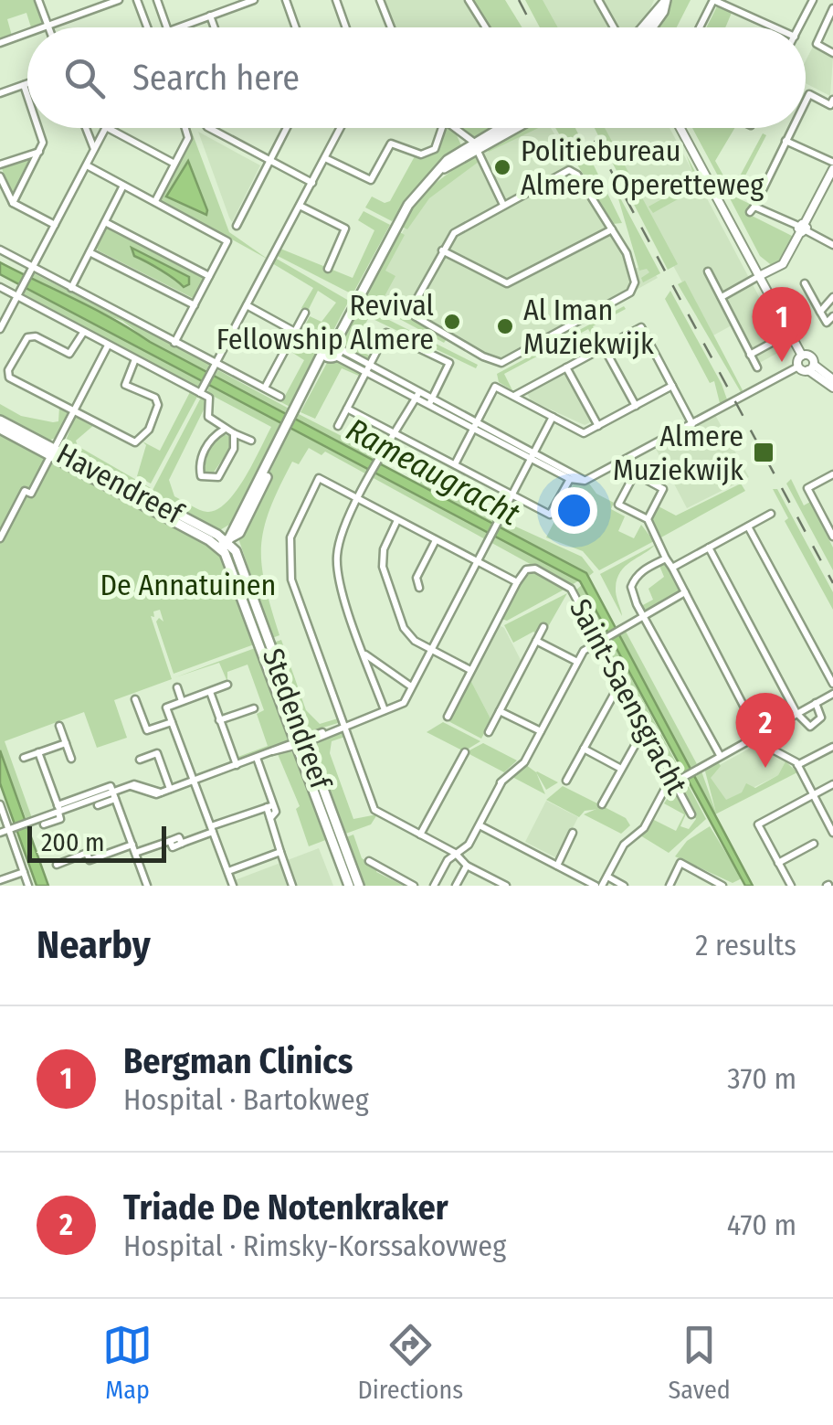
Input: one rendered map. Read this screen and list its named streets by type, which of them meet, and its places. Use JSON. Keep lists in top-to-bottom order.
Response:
{
  "streets": {
    "main road": ["Havendreef", "Stedendreef"],
    "street": ["Saint-Saensgracht"]
  },
  "crossings": [
    ["Havendreef", "Stedendreef"]
  ],
  "water": ["Rameaugracht"],
  "parks": ["De Annatuinen"],
  "places": {
    "other": ["Politiebureau Almere Operetteweg", "Revival Fellowship Almere", "Al Iman Muziekwijk"],
    "transit": ["Almere Muziekwijk"]
  },
  "scale_bar": "200 m",
  "page": {
    "search": "Search here",
    "pins": ["1", "2"],
    "scale": "200 m",
    "heading": ["Nearby", "2 results"],
    "list": [
      {
        "mark": "1",
        "name": "Bergman Clinics",
        "note": "Hospital · Bartokweg",
        "value": "370 m"
      },
      {
        "mark": "2",
        "name": "Triade De Notenkraker",
        "note": "Hospital · Rimsky-Korssakovweg",
        "value": "470 m"
      }
    ],
    "nav": ["Map", "Directions", "Saved"]
  }
}
